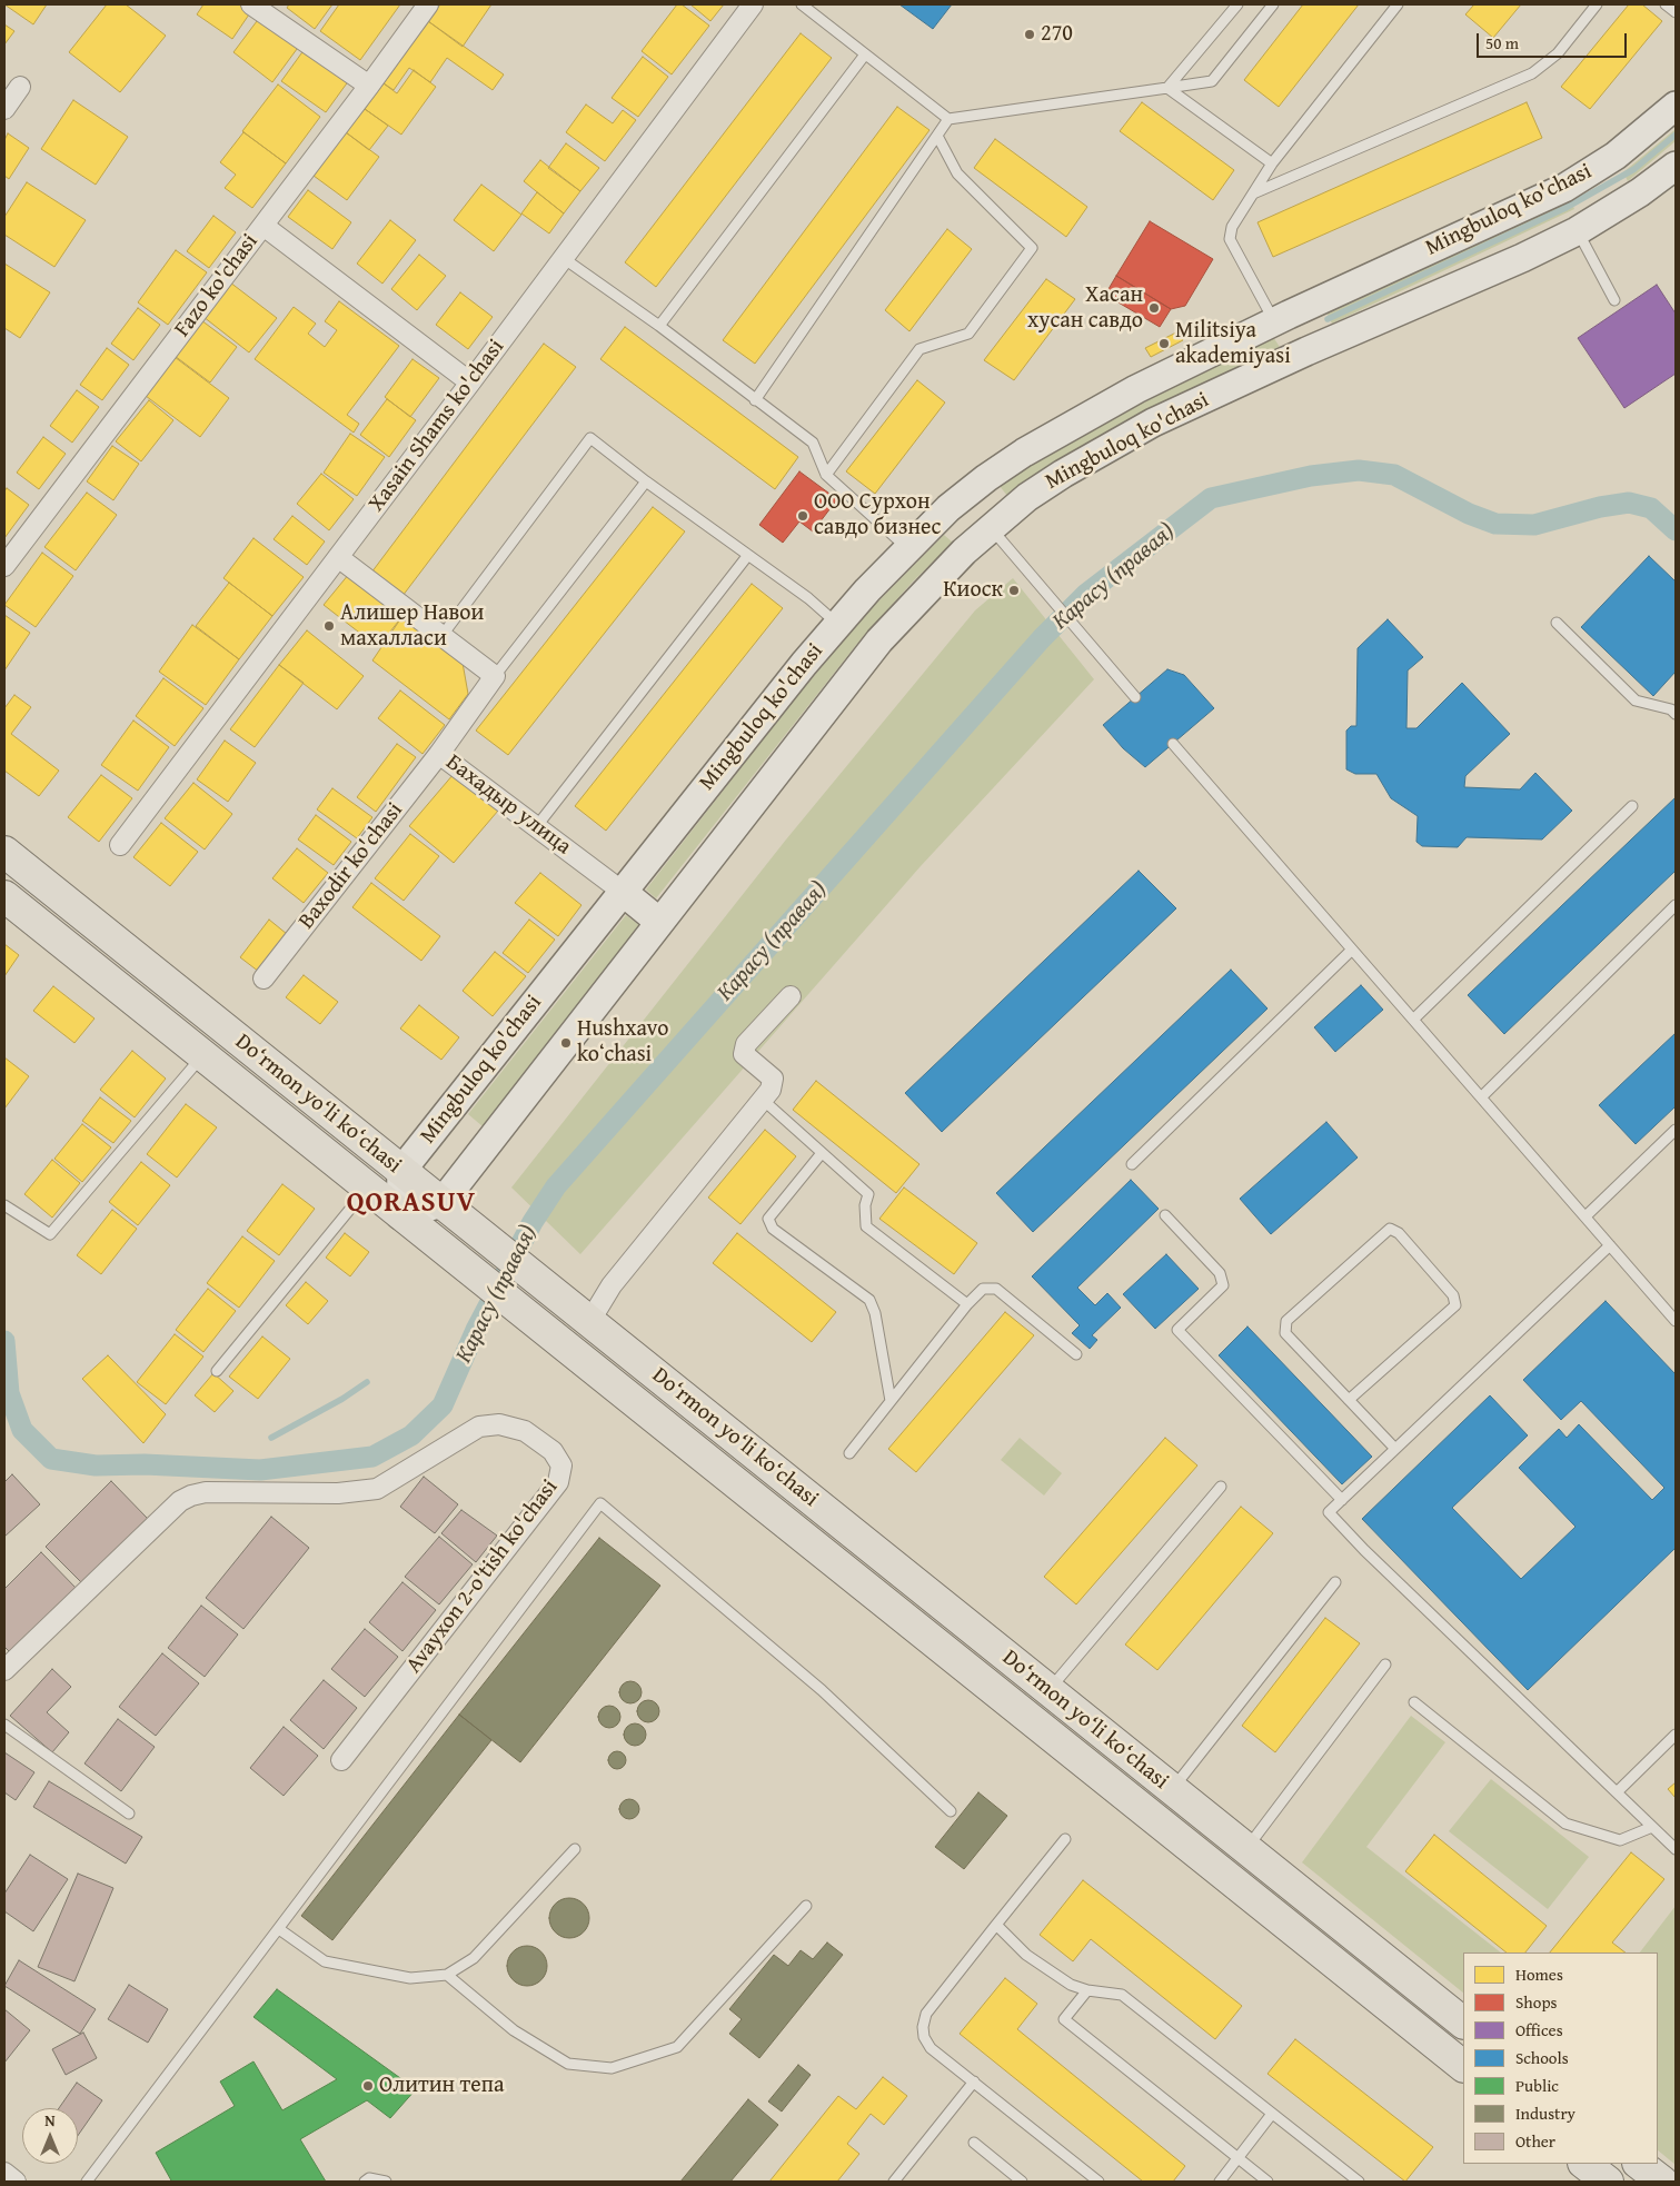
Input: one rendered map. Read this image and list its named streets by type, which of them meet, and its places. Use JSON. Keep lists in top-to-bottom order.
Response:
{
  "streets": {
    "main road": ["Mingbuloq ko'chasi", "Do‘rmon yo‘li ko‘chasi"],
    "street": [
      "Fazo ko'chasi",
      "Xasain Shams ko'chasi",
      "Бахадыр улица",
      "Baxodir ko'chasi",
      "Avayxon 2-o'tish ko'chasi"
    ]
  },
  "crossings": [
    ["Mingbuloq ko'chasi", "Бахадыр улица"],
    ["Mingbuloq ko'chasi", "Do‘rmon yo‘li ko‘chasi"],
    ["Бахадыр улица", "Baxodir ko'chasi"]
  ],
  "districts": ["QORASUV"],
  "water": ["Карасу (правая)"],
  "places": [
    "270",
    "Хасан хусан савдо",
    "Militsiya akademiyasi",
    "ООО Сурхон савдо бизнес",
    "Киоск",
    "Алишер Навои махалласи",
    "Hushxavo koʻchasi",
    "Олитин тепа"
  ],
  "legend": [
    "Homes",
    "Shops",
    "Offices",
    "Schools",
    "Public",
    "Industry",
    "Other"
  ],
  "scale_bar": "50 m",
  "north": "top"
}
